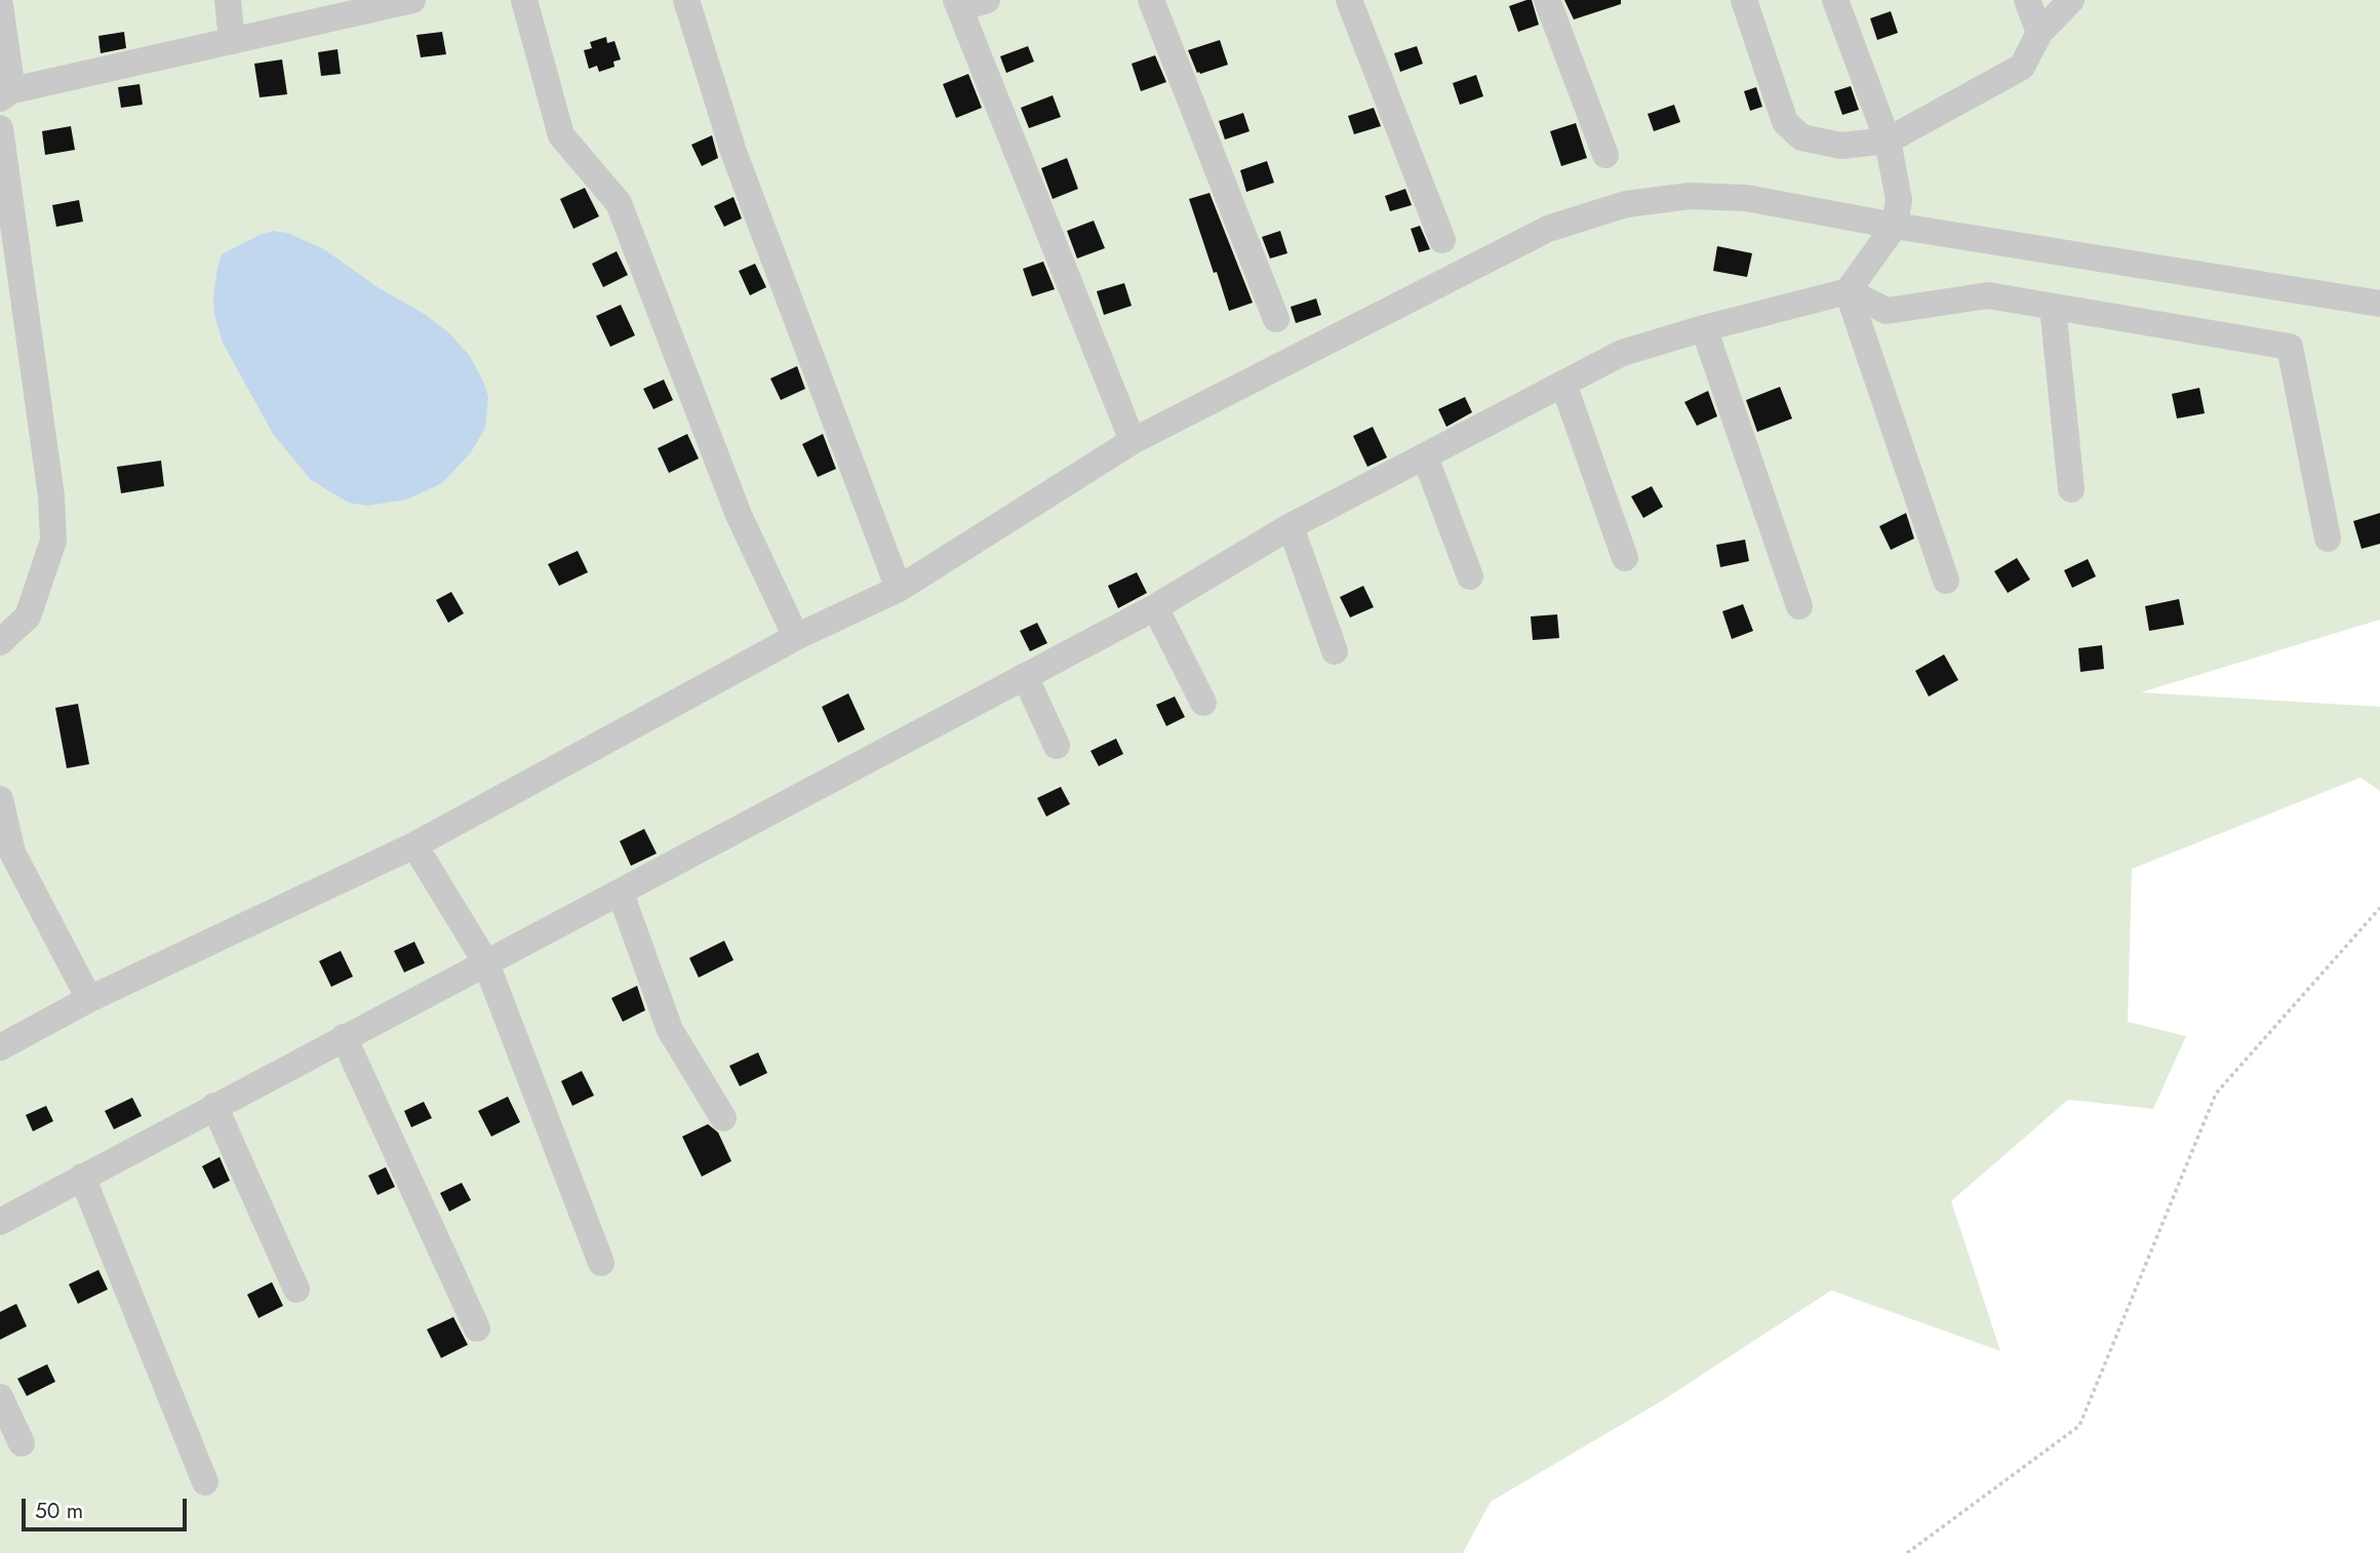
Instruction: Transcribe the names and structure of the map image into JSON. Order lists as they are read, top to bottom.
{
  "scale_bar": "50 m"
}
